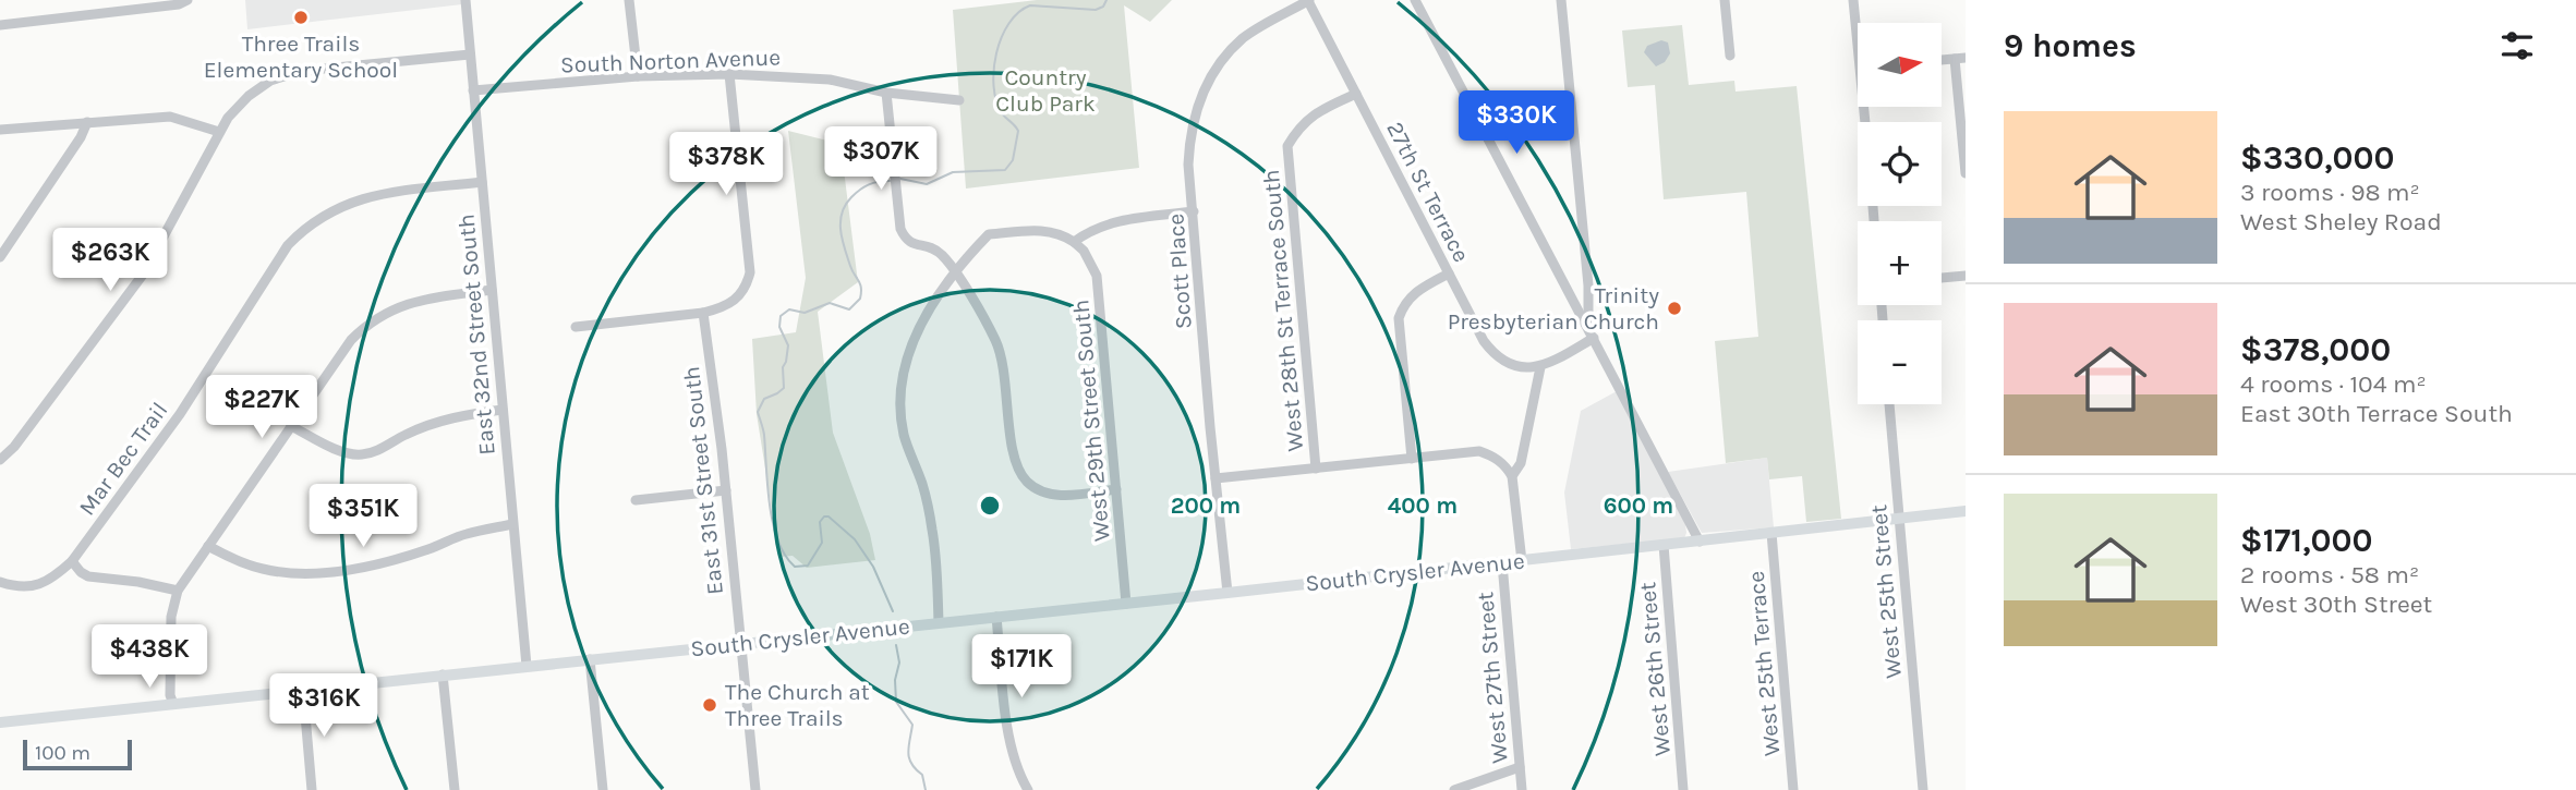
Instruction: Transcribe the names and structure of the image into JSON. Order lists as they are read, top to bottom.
{
  "streets": {
    "main road": ["South Crysler Avenue"],
    "street": [
      "South Norton Avenue",
      "27th St Terrace",
      "Scott Place",
      "West 28th St Terrace South",
      "East 32nd Street South",
      "West 29th Street South",
      "Mar Bec Trail",
      "East 31st Street South",
      "West 25th Street",
      "West 25th Terrace",
      "West 26th Street",
      "West 27th Street"
    ]
  },
  "crossings": [
    ["South Norton Avenue", "East 32nd Street South"],
    ["27th St Terrace", "Scott Place"],
    ["27th St Terrace", "West 28th St Terrace South"],
    ["Scott Place", "South Crysler Avenue"],
    ["East 32nd Street South", "Mar Bec Trail"],
    ["East 32nd Street South", "South Crysler Avenue"],
    ["West 29th Street South", "South Crysler Avenue"],
    ["East 31st Street South", "South Crysler Avenue"],
    ["South Crysler Avenue", "West 25th Street"],
    ["South Crysler Avenue", "West 25th Terrace"],
    ["South Crysler Avenue", "West 26th Street"],
    ["South Crysler Avenue", "West 27th Street"]
  ],
  "parks": ["Country Club Park"],
  "places": ["Three Trails Elementary School", "Trinity Presbyterian Church", "The Church at Three Trails"],
  "scale_bar": "100 m",
  "north": "right",
  "page": {
    "heading": "9 homes",
    "map_buttons": ["+", "−"],
    "price": [
      "$330K",
      "$307K",
      "$378K",
      "$263K",
      "$227K",
      "$351K",
      "$438K",
      "$171K",
      "$316K"
    ],
    "list": [
      {
        "name": "$330,000",
        "note": "3 rooms · 98 m² · West Sheley Road"
      },
      {
        "name": "$378,000",
        "note": "4 rooms · 104 m² · East 30th Terrace South"
      },
      {
        "name": "$171,000",
        "note": "2 rooms · 58 m² · West 30th Street"
      }
    ],
    "scale": "100 m"
  },
  "rings": ["200 m", "400 m", "600 m"]
}
